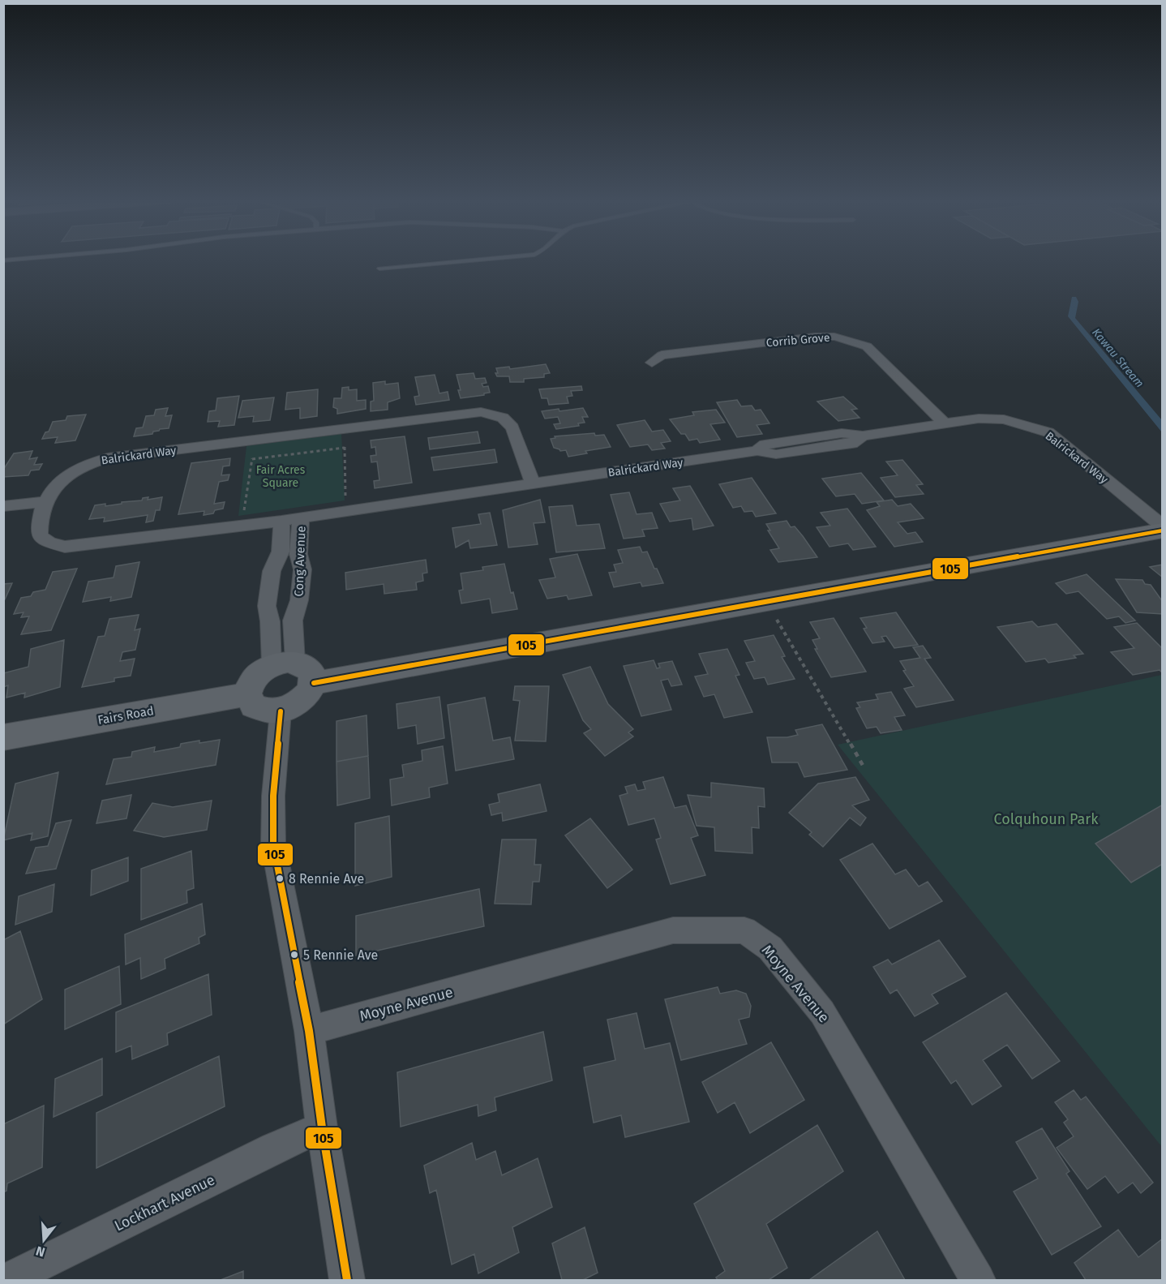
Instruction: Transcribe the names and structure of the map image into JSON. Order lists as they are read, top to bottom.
{
  "streets": {
    "street": [
      "Corrib Grove",
      "Balrickard Way",
      "Cong Avenue",
      "Fairs Road",
      "Moyne Avenue",
      "Lockhart Avenue"
    ]
  },
  "crossings": [
    ["Corrib Grove", "Balrickard Way"],
    ["Balrickard Way", "Cong Avenue"],
    ["Cong Avenue", "Fairs Road"]
  ],
  "water": ["Kawau Stream"],
  "parks": ["Fair Acres Square", "Colquhoun Park"],
  "places": ["8 Rennie Ave", "5 Rennie Ave"],
  "lines": ["transit line 105"],
  "north": "bottom"
}
